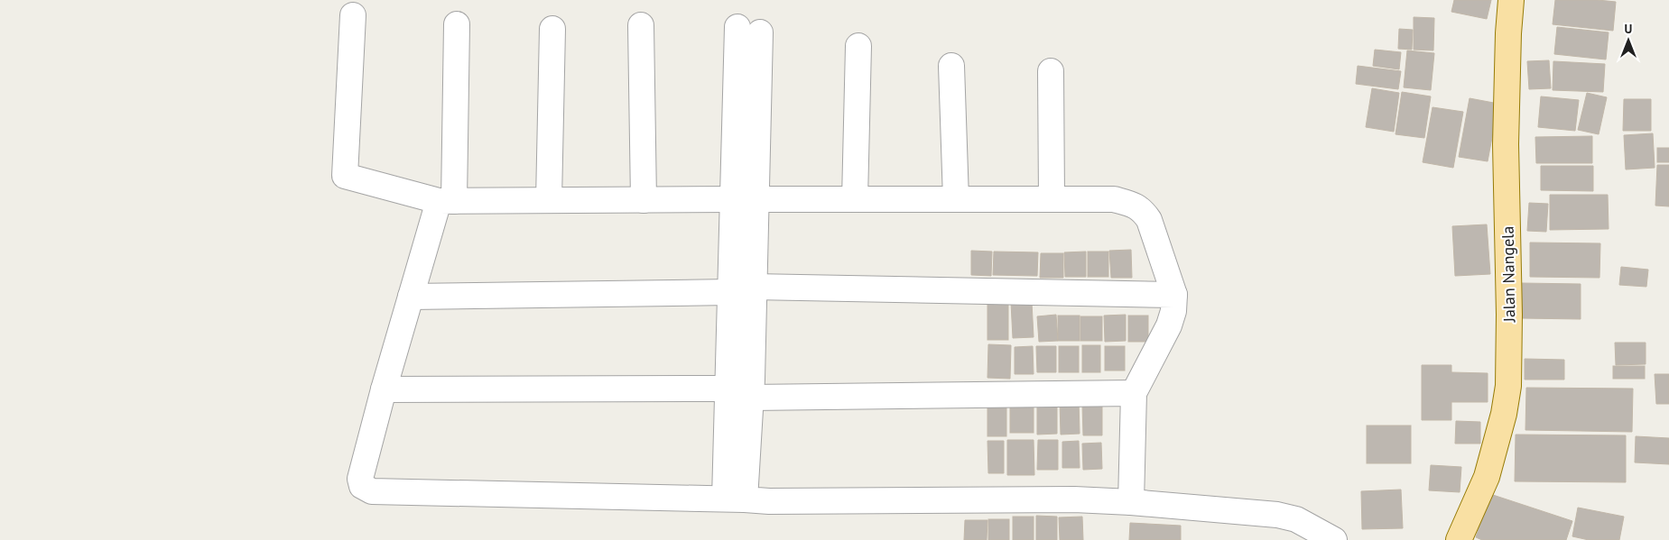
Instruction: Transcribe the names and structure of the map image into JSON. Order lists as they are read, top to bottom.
{
  "streets": {
    "main road": ["Jalan Nangela"]
  },
  "north": "top"
}
